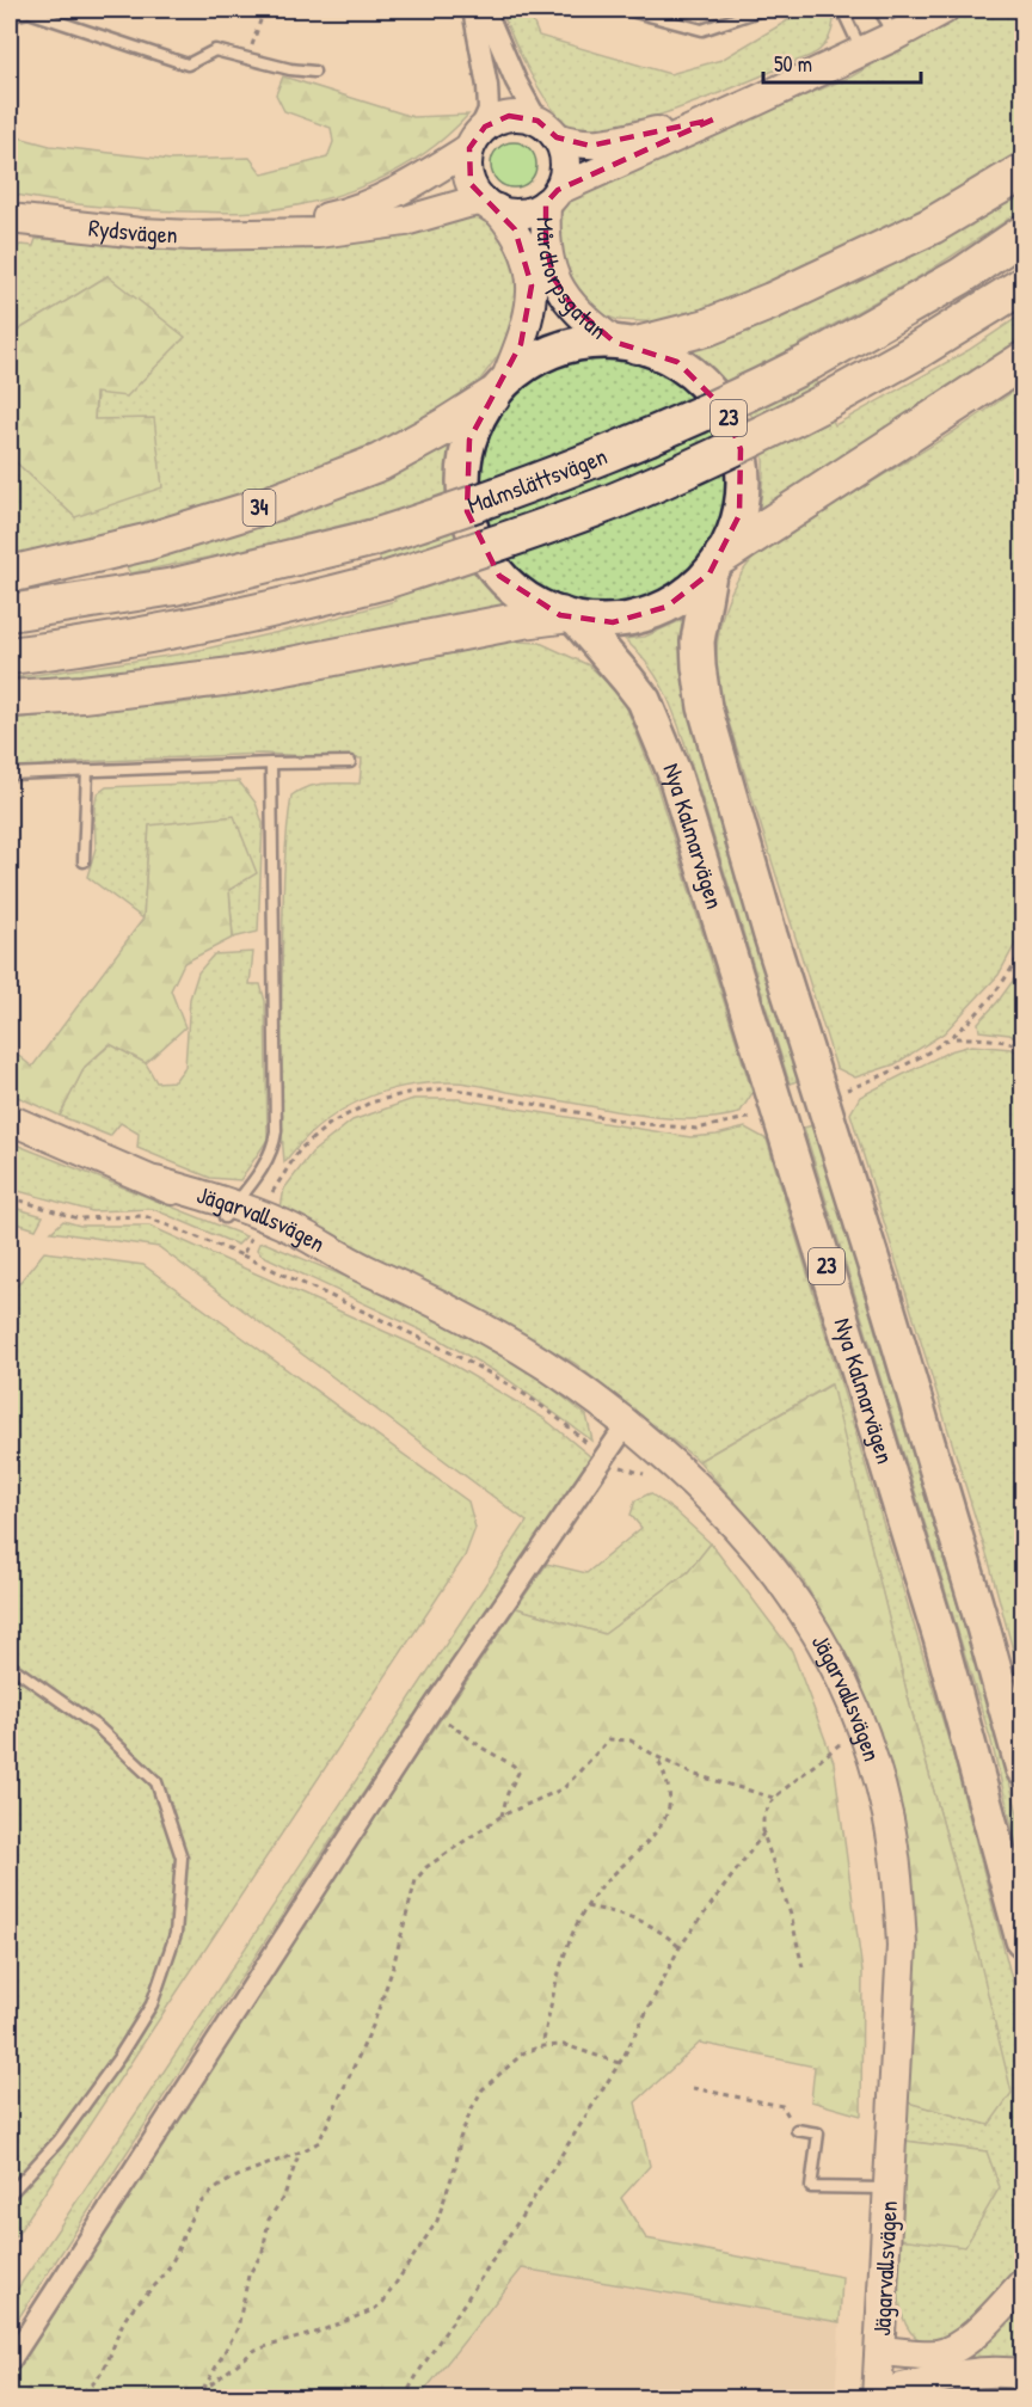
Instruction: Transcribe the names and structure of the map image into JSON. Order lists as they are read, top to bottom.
{
  "streets": {
    "highway": ["Malmslättsvägen", "34"],
    "main road": ["23", "Nya Kalmarvägen"],
    "street": ["Rydsvägen", "Mårdtorpsgatan", "Jägarvallsvägen"]
  },
  "crossings": [
    ["Rydsvägen", "Mårdtorpsgatan"],
    ["Mårdtorpsgatan", "34"],
    ["Mårdtorpsgatan", "Nya Kalmarvägen"],
    ["34", "Nya Kalmarvägen"]
  ],
  "scale_bar": "50 m"
}
